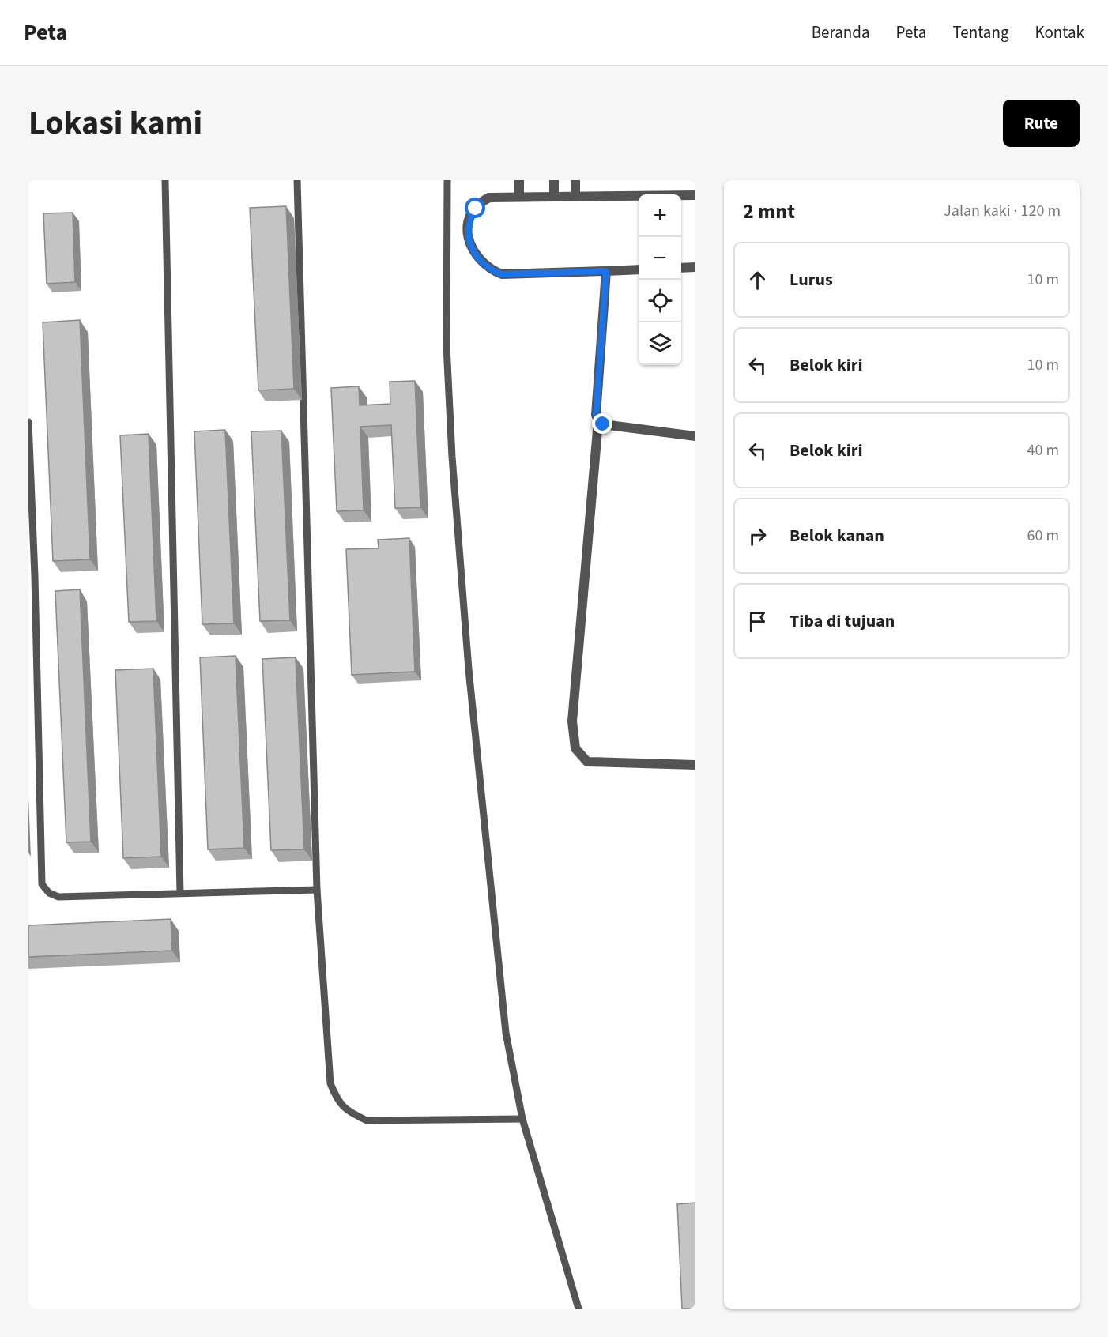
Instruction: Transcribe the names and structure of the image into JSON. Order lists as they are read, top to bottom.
{
  "page": {
    "header": "Peta",
    "nav": [
      "Beranda",
      "Peta",
      "Tentang",
      "Kontak"
    ],
    "title": "Lokasi kami",
    "buttons": "Rute",
    "heading": ["2 mnt", "Jalan kaki · 120 m"],
    "map_buttons": ["+", "−"],
    "list": [
      ["Lurus", "10 m"],
      ["Belok kiri", "10 m"],
      ["Belok kiri", "40 m"],
      ["Belok kanan", "60 m"],
      "Tiba di tujuan"
    ]
  }
}
